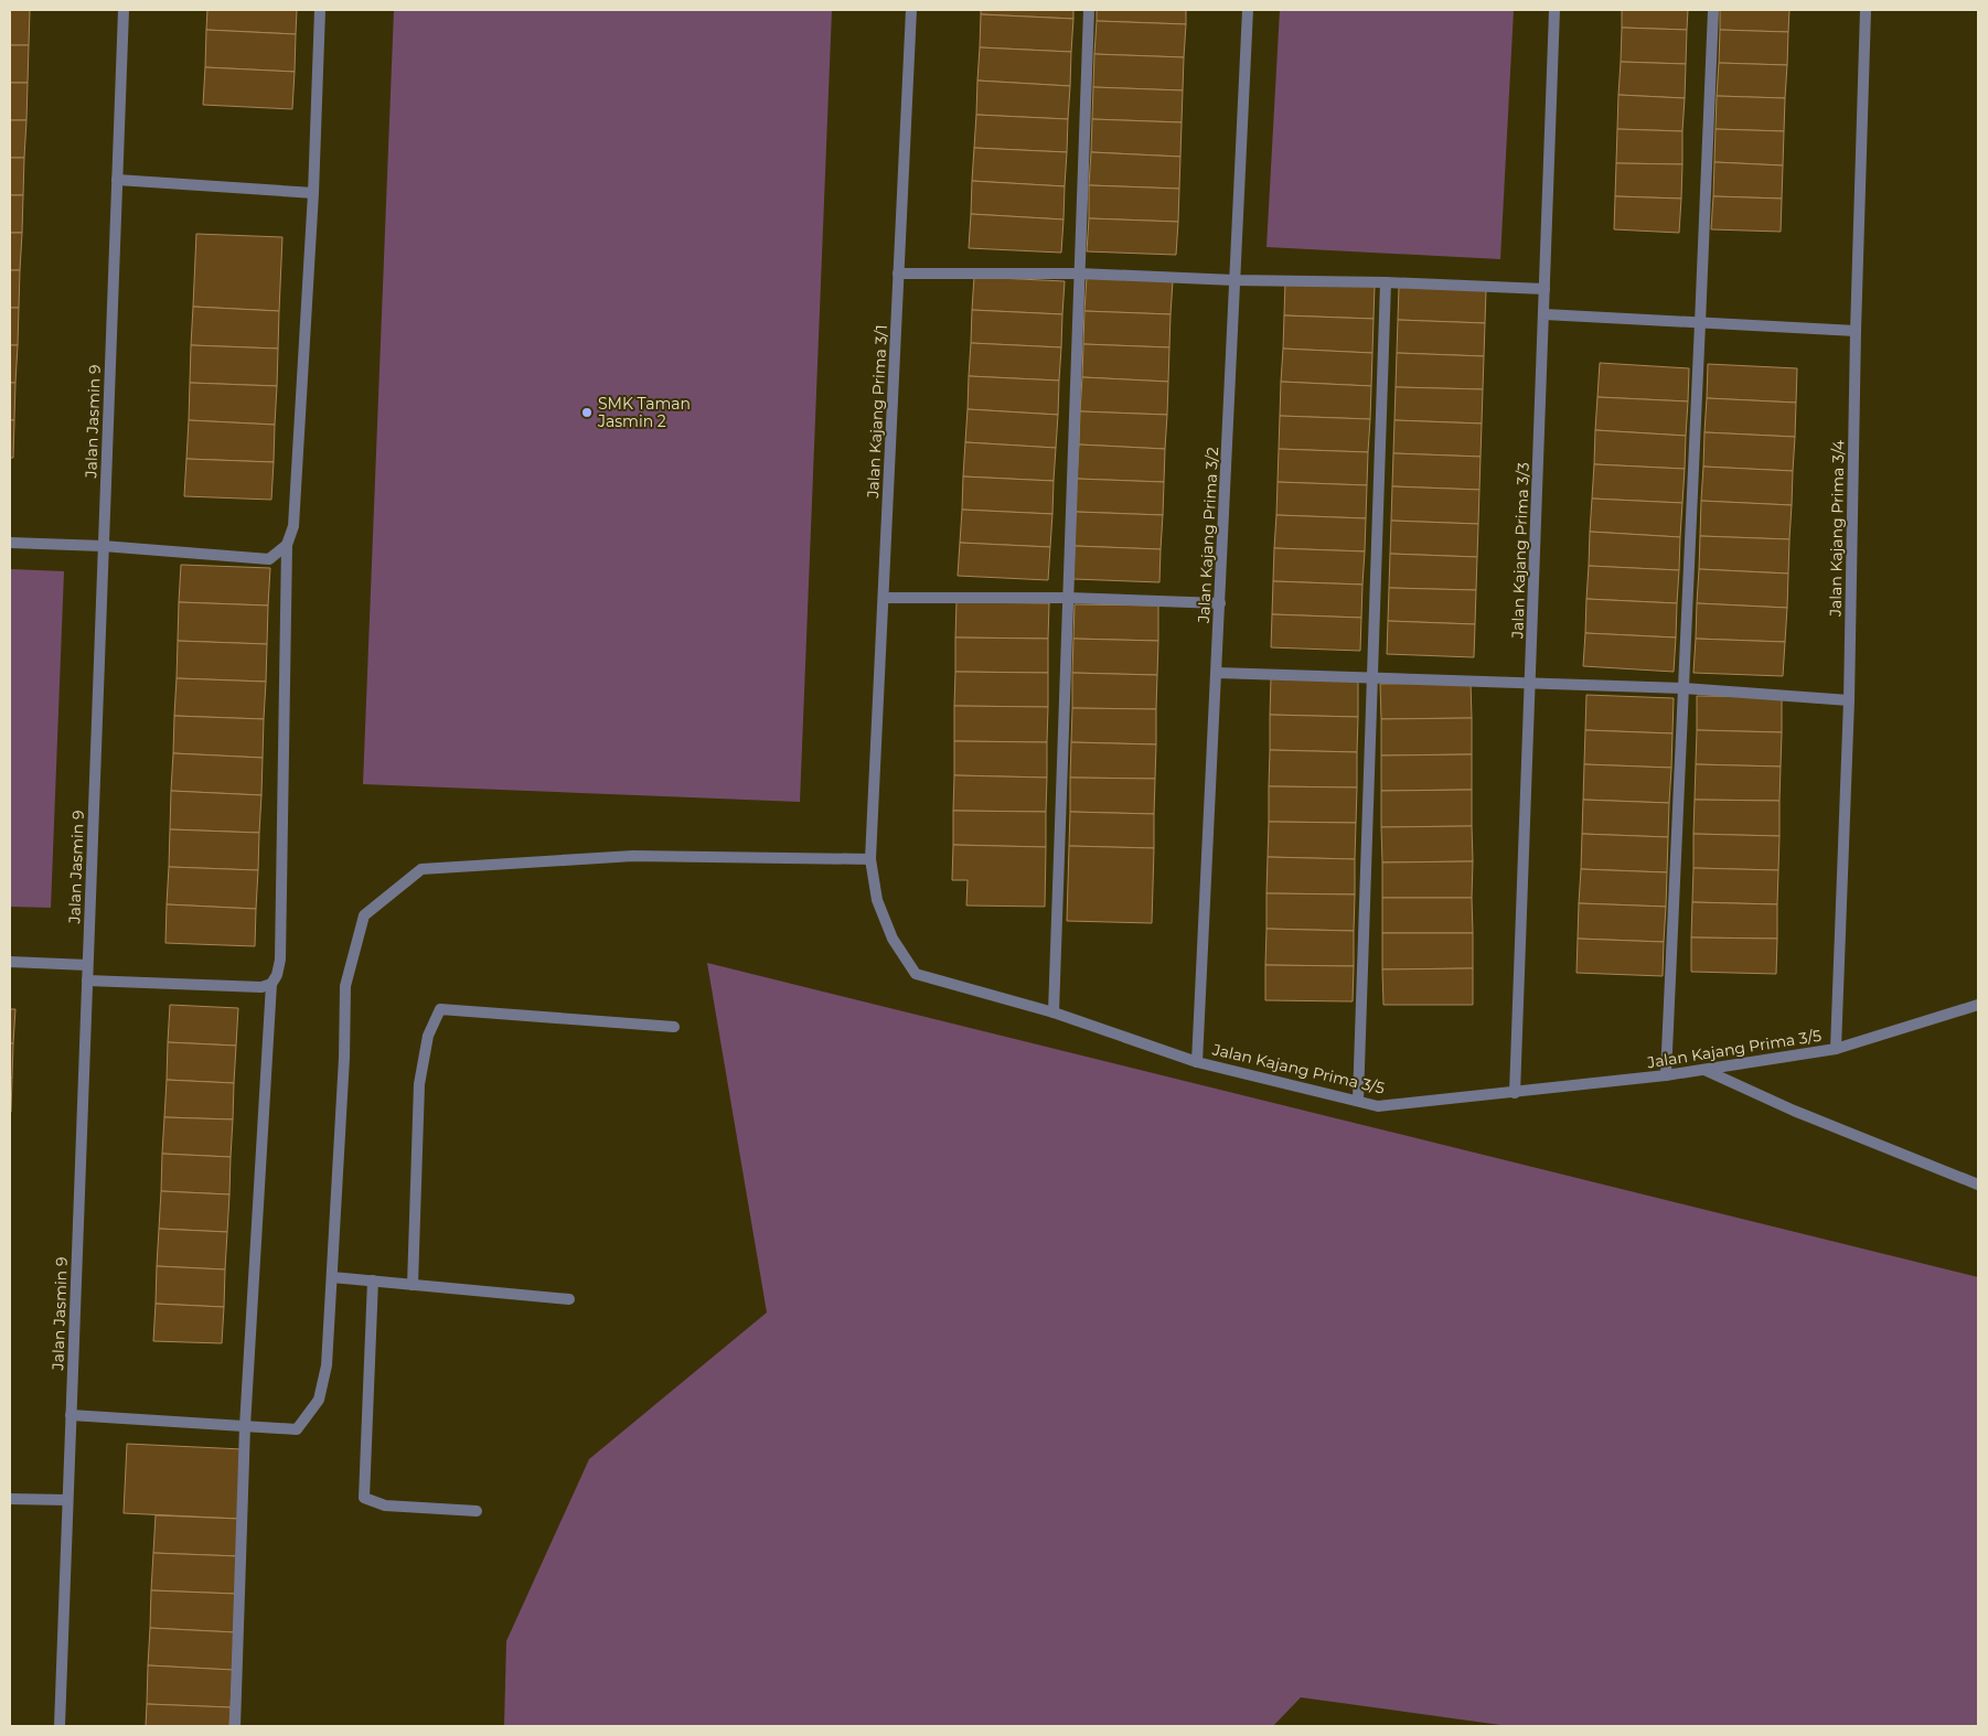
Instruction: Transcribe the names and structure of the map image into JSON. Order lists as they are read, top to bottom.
{
  "streets": {
    "street": [
      "Jalan Kajang Prima 3/1",
      "Jalan Jasmin 9",
      "Jalan Kajang Prima 3/4",
      "Jalan Kajang Prima 3/2",
      "Jalan Kajang Prima 3/3",
      "Jalan Kajang Prima 3/5"
    ]
  },
  "crossings": [
    ["Jalan Kajang Prima 3/1", "Jalan Kajang Prima 3/5"],
    ["Jalan Kajang Prima 3/4", "Jalan Kajang Prima 3/5"],
    ["Jalan Kajang Prima 3/2", "Jalan Kajang Prima 3/5"],
    ["Jalan Kajang Prima 3/3", "Jalan Kajang Prima 3/5"]
  ],
  "places": ["SMK Taman Jasmin 2"]
}
